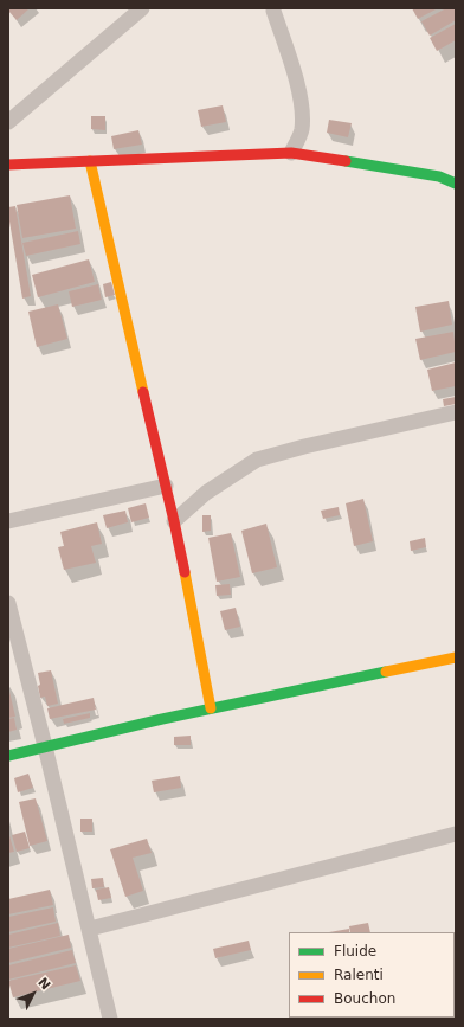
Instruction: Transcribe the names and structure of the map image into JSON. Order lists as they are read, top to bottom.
{
  "legend": ["Fluide", "Ralenti", "Bouchon"],
  "north": "top right"
}
